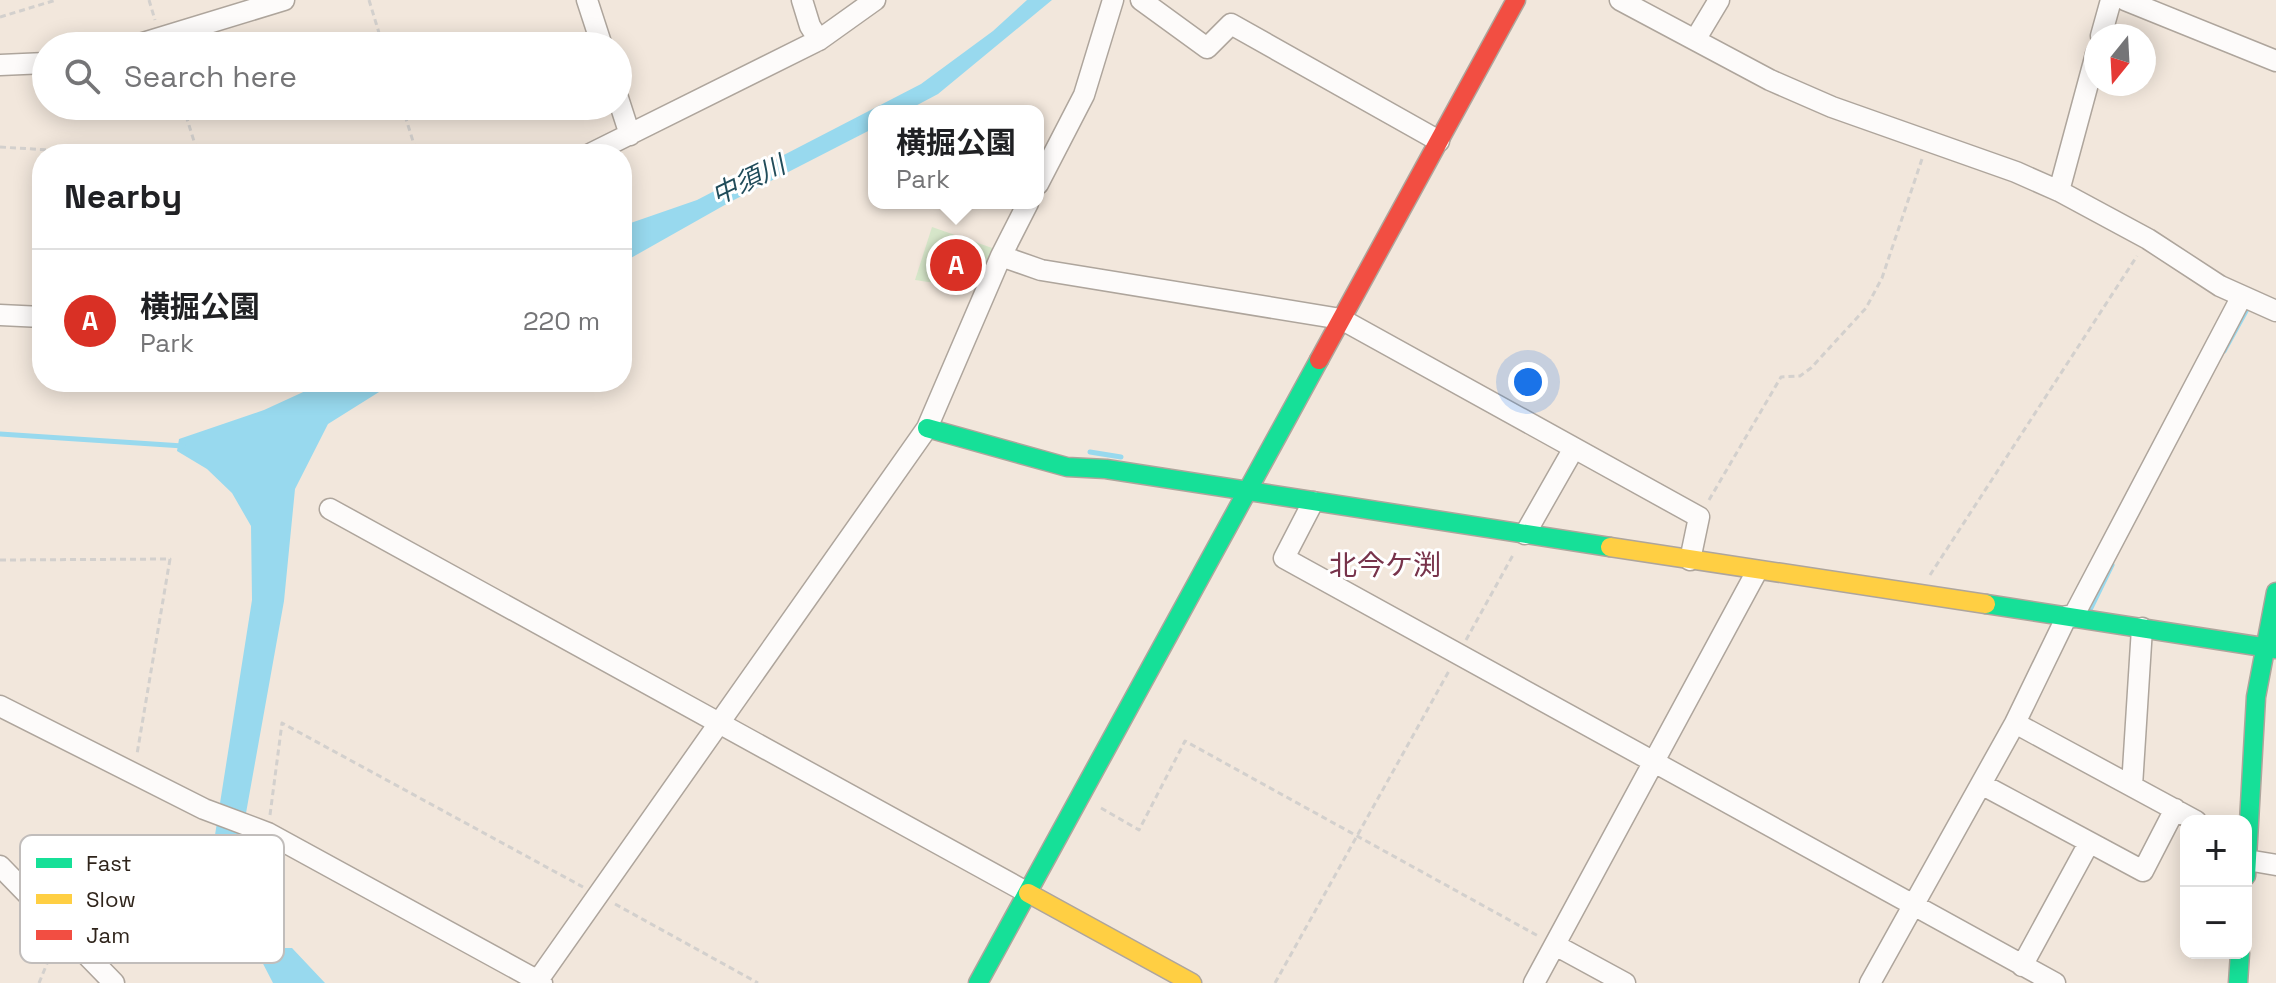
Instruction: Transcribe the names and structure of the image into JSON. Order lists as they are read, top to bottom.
{
  "districts": ["北今ケ渕"],
  "water": ["中須川"],
  "legend": ["Fast", "Slow", "Jam"],
  "north": "bottom",
  "page": {
    "search": "Search here",
    "popup": ["横掘公園", "Park"],
    "heading": "Nearby",
    "pins": "A",
    "list": [
      {
        "mark": "A",
        "name": "横掘公園",
        "note": "Park",
        "value": "220 m"
      }
    ],
    "map_buttons": ["+", "−"]
  }
}
